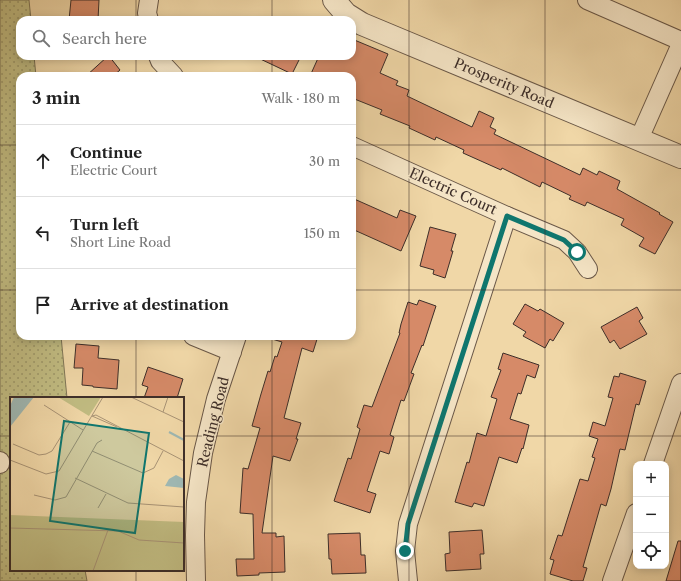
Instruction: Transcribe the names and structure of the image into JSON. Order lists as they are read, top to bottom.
{
  "streets": {
    "street": ["Prosperity Road", "Electric Court", "Reading Road"]
  },
  "page": {
    "search": "Search here",
    "heading": ["3 min", "Walk · 180 m"],
    "list": [
      ["Continue", "Electric Court", "30 m"],
      ["Turn left", "Short Line Road", "150 m"],
      "Arrive at destination"
    ],
    "map_buttons": ["+", "−"]
  }
}
